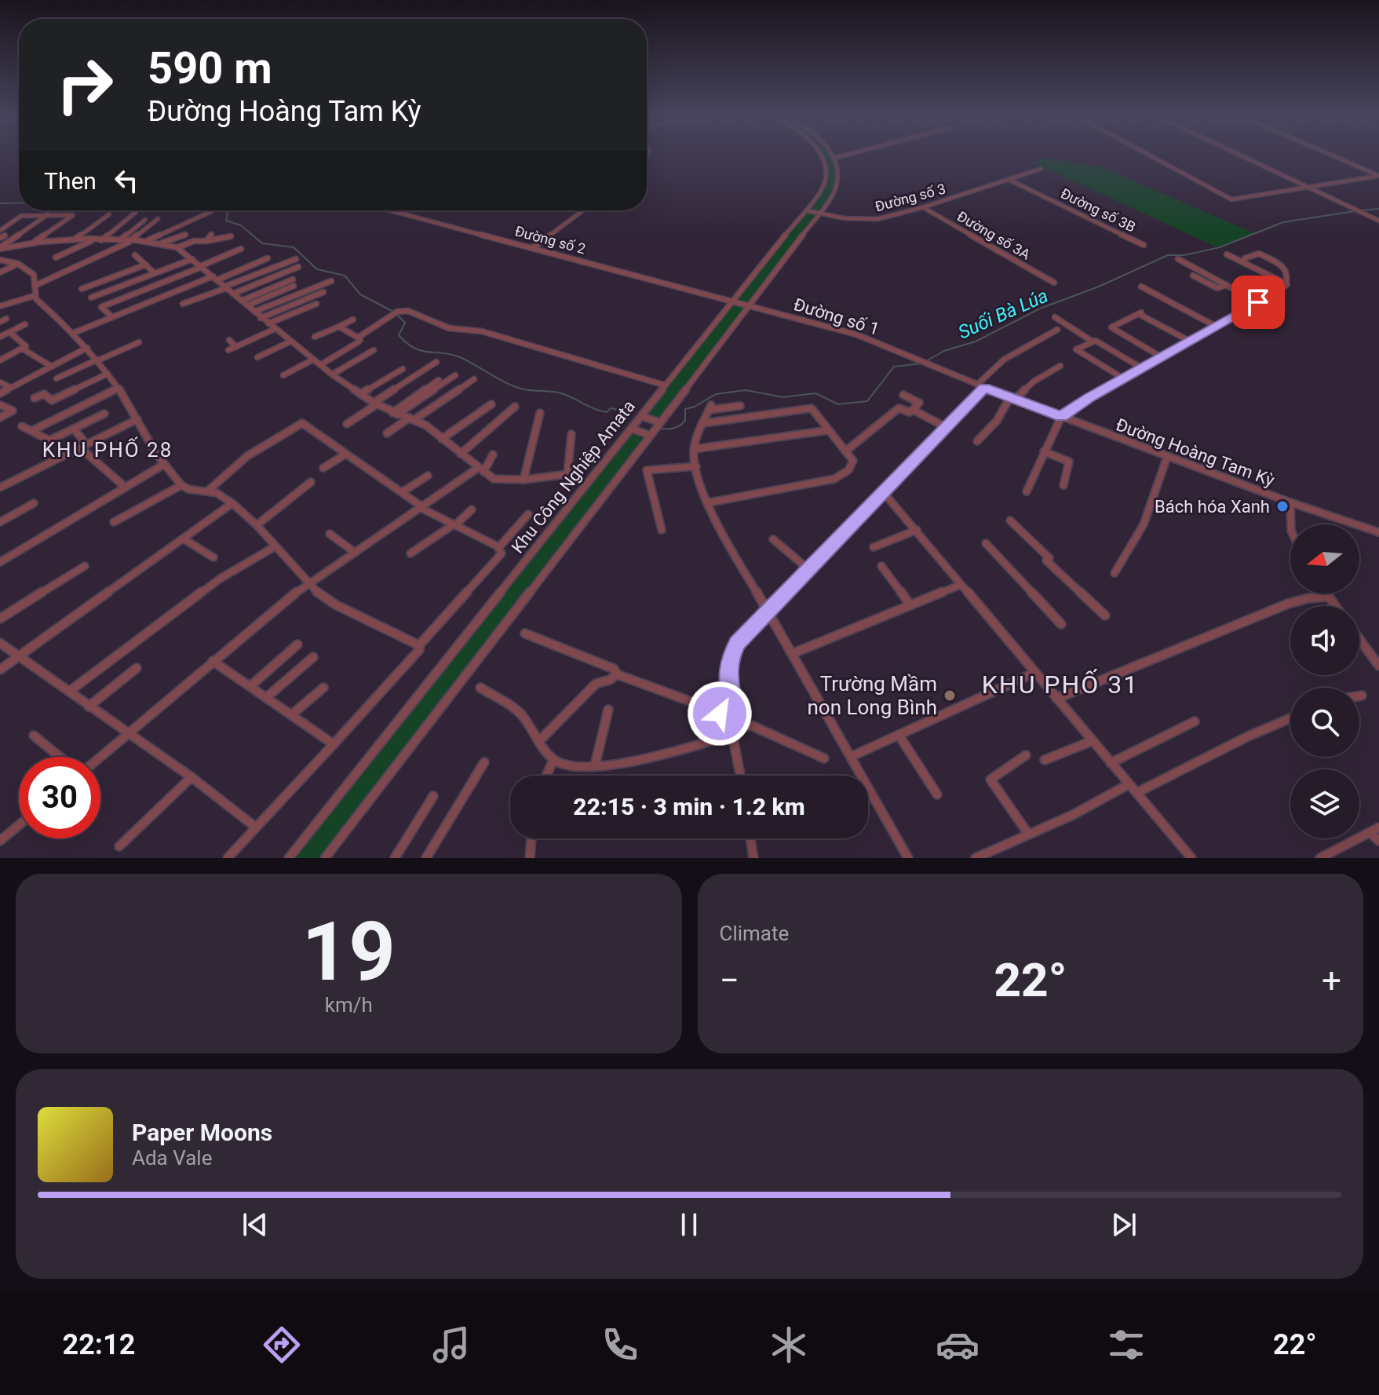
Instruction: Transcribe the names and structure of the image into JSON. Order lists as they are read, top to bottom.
{
  "streets": {
    "street": [
      "Đường số 3",
      "Đường số 3B",
      "Đường số 3A",
      "Đường số 2",
      "Đường số 1",
      "Đường Hoàng Tam Kỳ",
      "Khu Công Nghiệp Amata"
    ]
  },
  "crossings": [
    ["Đường số 3", "Đường số 3B"],
    ["Đường số 3", "Đường số 3A"],
    ["Đường số 3", "Khu Công Nghiệp Amata"],
    ["Đường số 2", "Đường số 1"],
    ["Đường số 2", "Khu Công Nghiệp Amata"],
    ["Đường số 1", "Đường Hoàng Tam Kỳ"],
    ["Đường số 1", "Khu Công Nghiệp Amata"]
  ],
  "districts": ["KHU PHỐ 28", "KHU PHỐ 31"],
  "water": ["Suối Bà Lúa"],
  "places": ["Bách hóa Xanh", "Trường Mầm non Long Bình"],
  "north": "left",
  "page": {
    "turn": ["590 m", "Đường Hoàng Tam Kỳ"],
    "then": "Then",
    "limit": "30",
    "trip": "22:15 · 3 min · 1.2 km",
    "tile": [
      ["19", "km/h"],
      "Climate"
    ],
    "heat": ["−", "22°", "+"],
    "song": ["Paper Moons", "Ada Vale"],
    "tabs": ["22:12", "22°"]
  }
}
